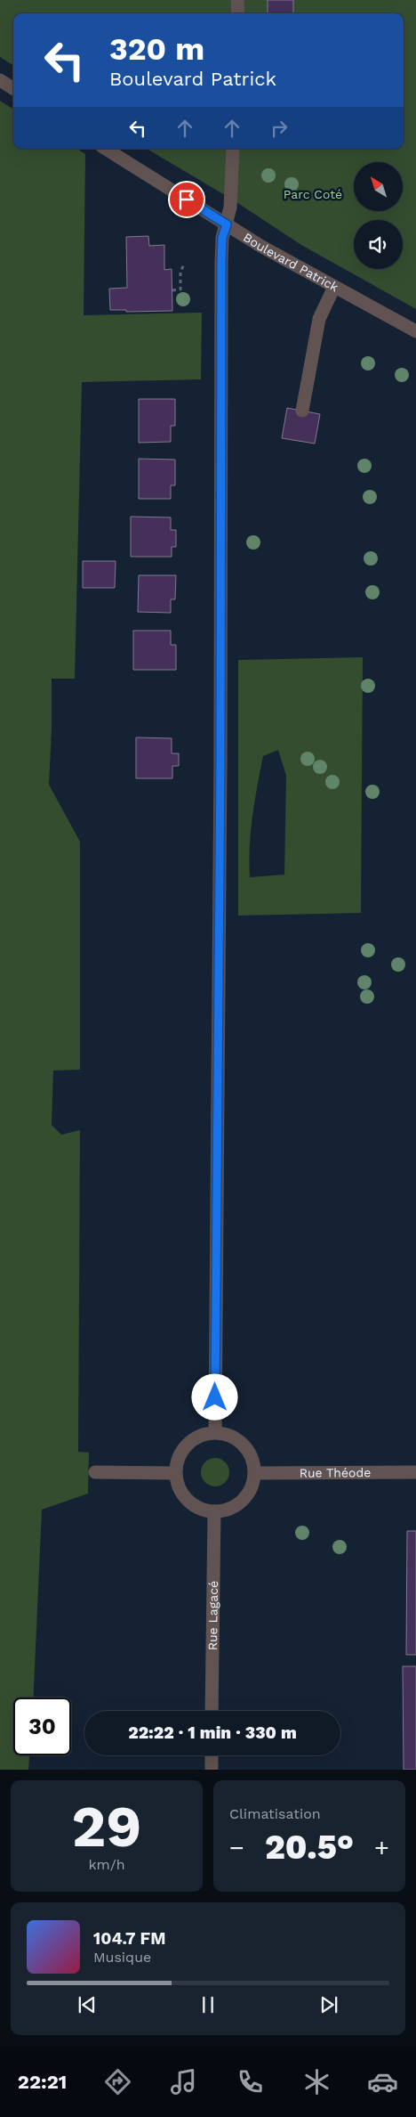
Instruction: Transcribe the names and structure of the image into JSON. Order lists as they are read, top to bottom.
{
  "streets": {
    "street": ["Boulevard Patrick", "Rue Théode", "Rue Lagacé"]
  },
  "crossings": [
    ["Rue Théode", "Rue Lagacé"]
  ],
  "parks": ["Parc Coté"],
  "north": "top left",
  "page": {
    "turn": ["320 m", "Boulevard Patrick"],
    "limit": "30",
    "trip": "22:22 · 1 min · 330 m",
    "tile": [
      ["29", "km/h"],
      "Climatisation"
    ],
    "heat": ["−", "20.5°", "+"],
    "song": ["104.7 FM", "Musique"],
    "tabs": "22:21"
  }
}
